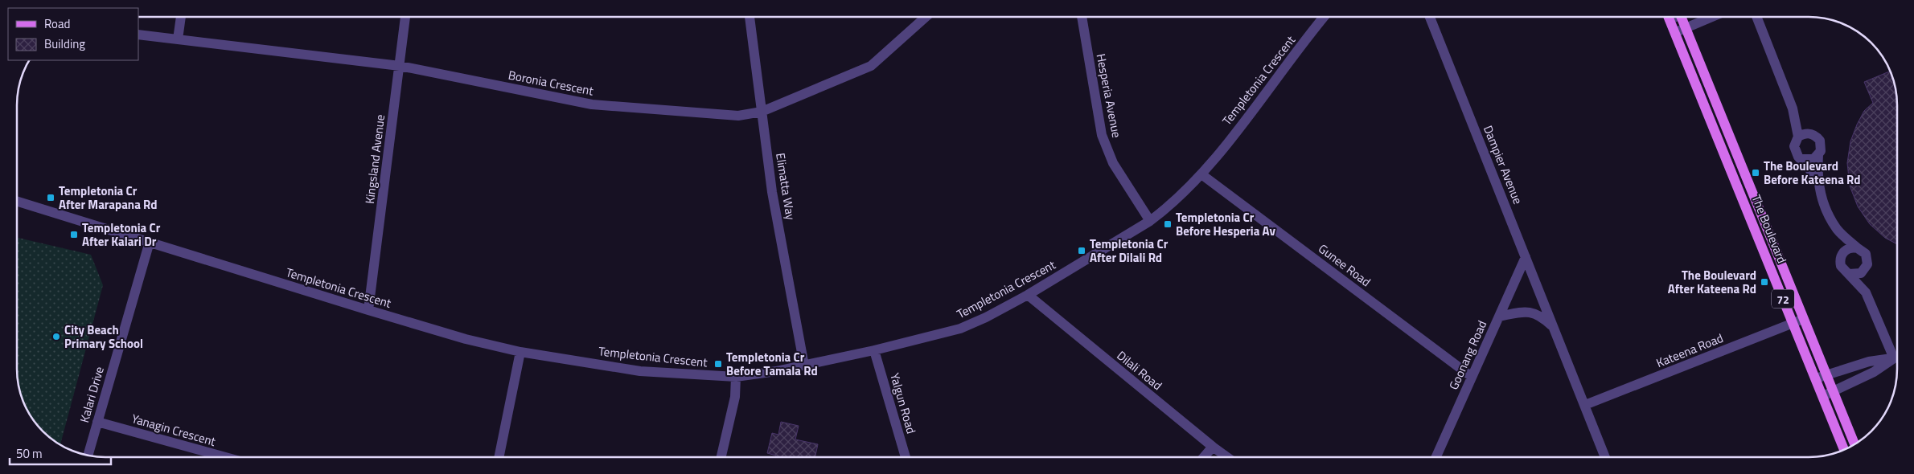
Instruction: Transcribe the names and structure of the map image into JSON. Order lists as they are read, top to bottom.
{
  "streets": {
    "main road": ["The Boulevard", "72"],
    "street": [
      "Templetonia Crescent",
      "Boronia Crescent",
      "Hesperia Avenue",
      "Kingsland Avenue",
      "Dampier Avenue",
      "Elimatta Way",
      "Gunee Road",
      "Kateena Road",
      "Goonang Road",
      "Dilali Road",
      "Kalari Drive",
      "Yalgun Road",
      "Yanagin Crescent"
    ]
  },
  "crossings": [
    ["Templetonia Crescent", "Hesperia Avenue"],
    ["Templetonia Crescent", "Kingsland Avenue"],
    ["Templetonia Crescent", "Elimatta Way"],
    ["Templetonia Crescent", "Gunee Road"],
    ["Templetonia Crescent", "Dilali Road"],
    ["Templetonia Crescent", "Kalari Drive"],
    ["Templetonia Crescent", "Yalgun Road"],
    ["Boronia Crescent", "Kingsland Avenue"],
    ["Boronia Crescent", "Elimatta Way"],
    ["Dampier Avenue", "Kateena Road"],
    ["Dampier Avenue", "Goonang Road"],
    ["The Boulevard", "Kateena Road"],
    ["Gunee Road", "Goonang Road"],
    ["Kalari Drive", "Yanagin Crescent"]
  ],
  "places": {
    "transit": [
      "The Boulevard Before Kateena Rd",
      "Templetonia Cr After Marapana Rd",
      "Templetonia Cr Before Hesperia Av",
      "Templetonia Cr After Kalari Dr",
      "Templetonia Cr After Dilali Rd",
      "The Boulevard After Kateena Rd",
      "Templetonia Cr Before Tamala Rd"
    ],
    "other": ["City Beach Primary School"]
  },
  "legend": ["Road", "Building"],
  "scale_bar": "50 m"
}
